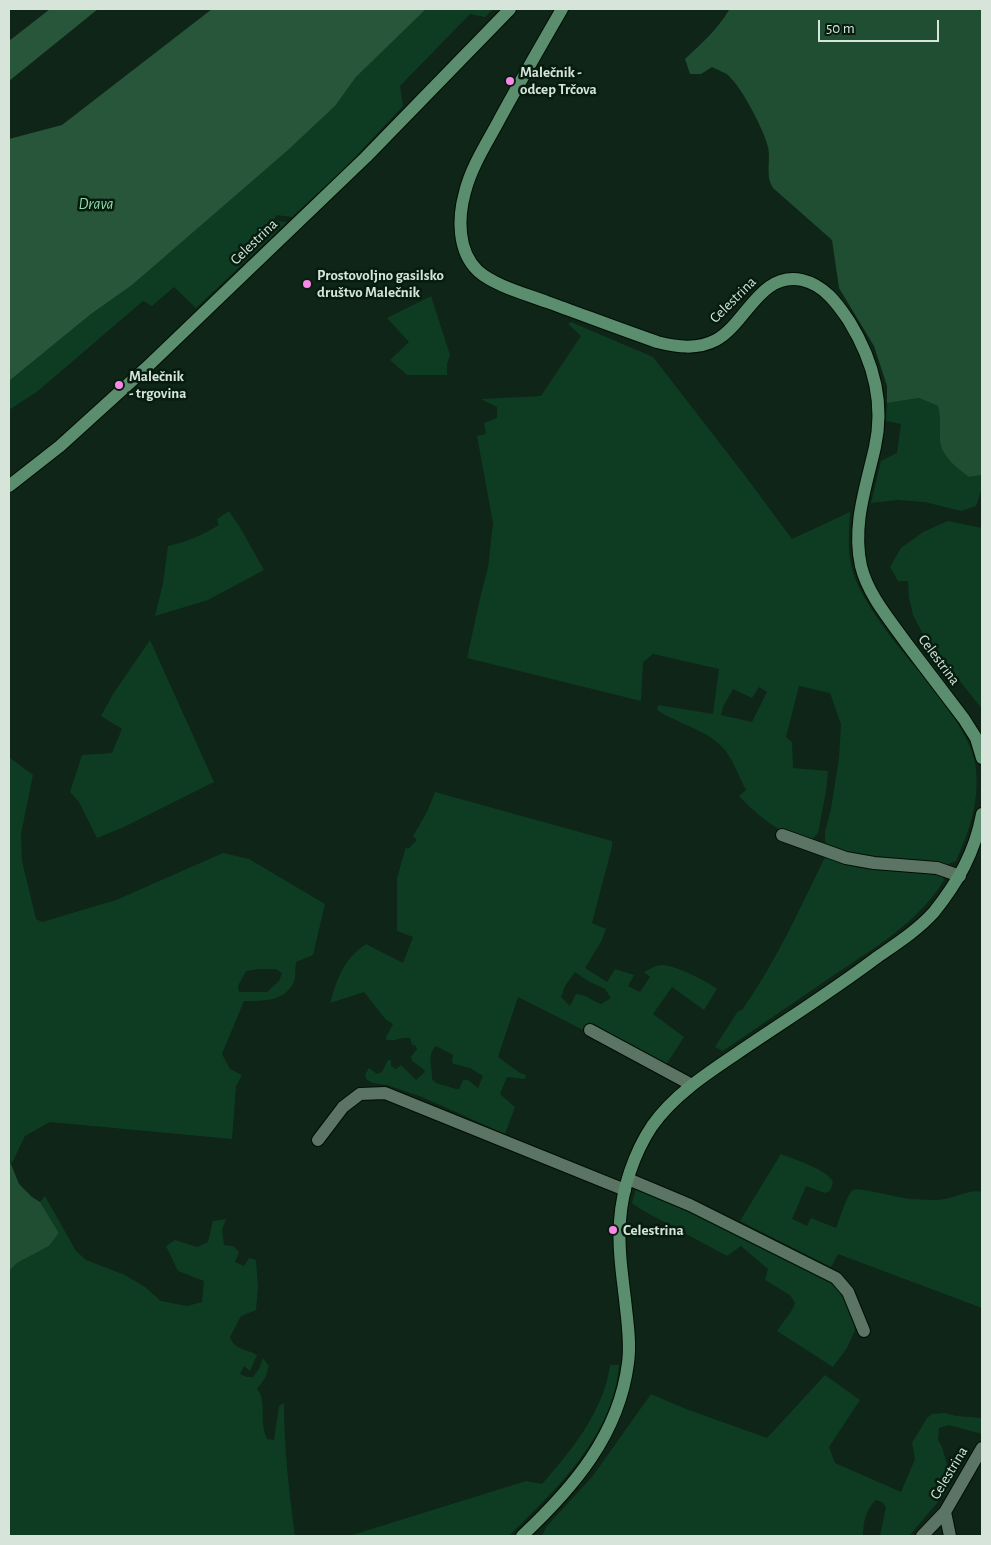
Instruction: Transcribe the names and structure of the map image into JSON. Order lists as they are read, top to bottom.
{
  "streets": {
    "street": ["Celestrina"]
  },
  "water": ["Drava"],
  "places": [
    "Malečnik - odcep Trčova",
    "Prostovoljno gasilsko društvo Malečnik",
    "Malečnik - trgovina",
    "Celestrina"
  ],
  "scale_bar": "50 m"
}
